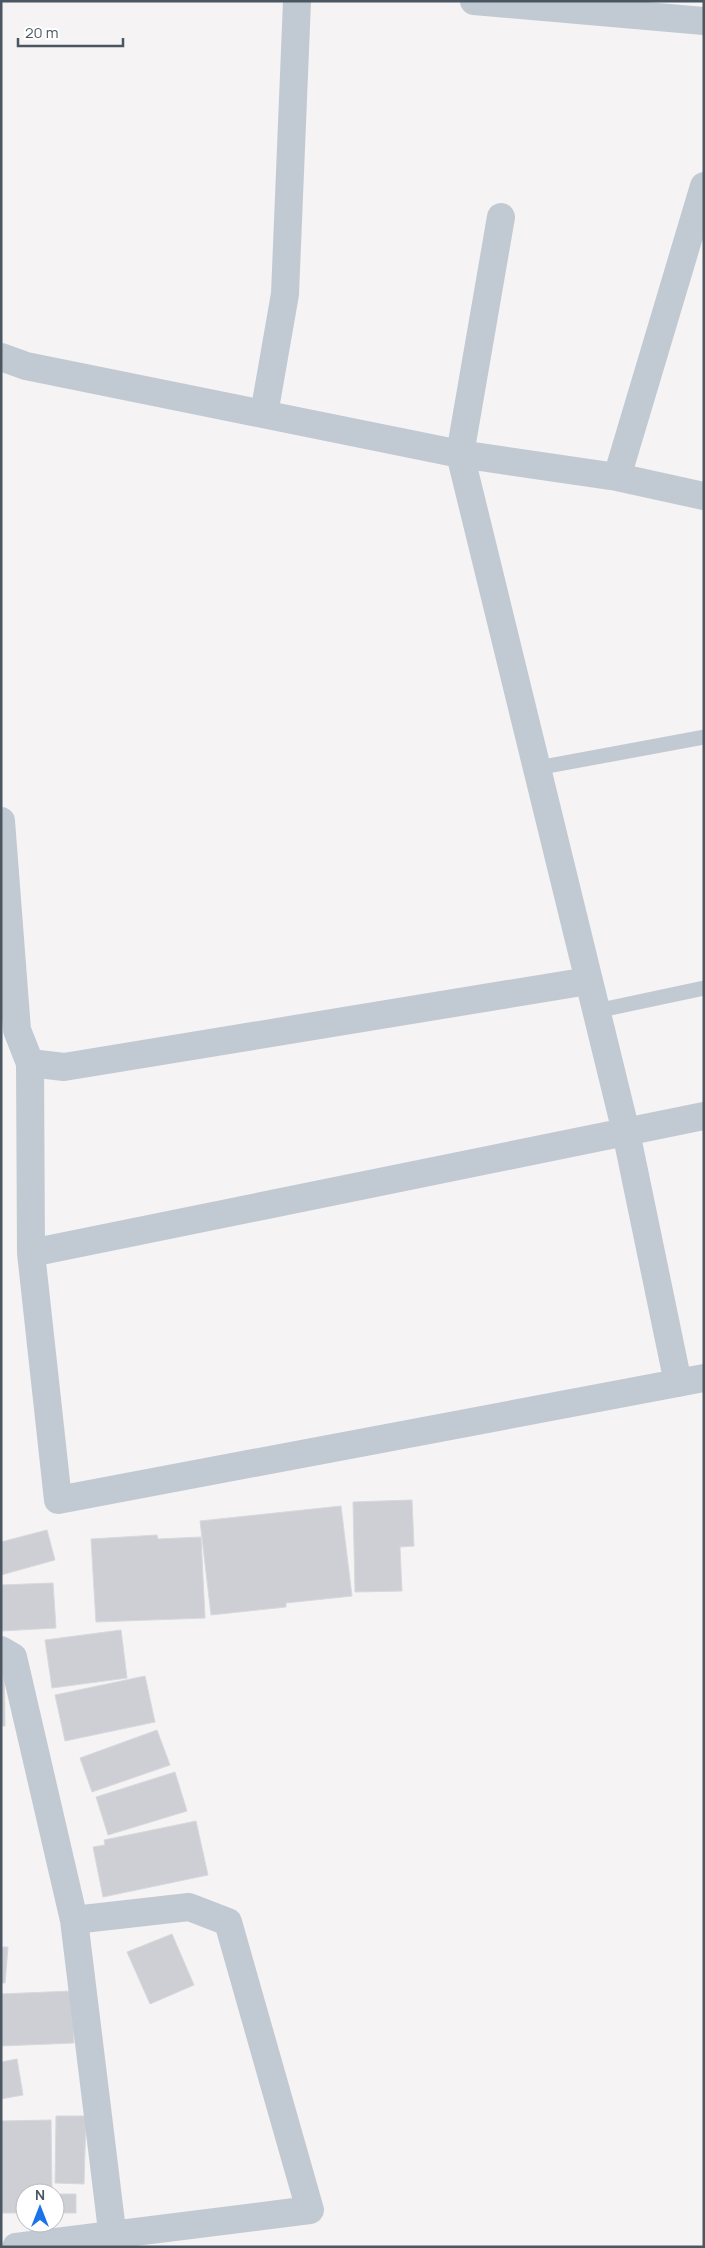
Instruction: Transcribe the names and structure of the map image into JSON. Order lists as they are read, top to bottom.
{
  "scale_bar": "20 m",
  "north": "top"
}
